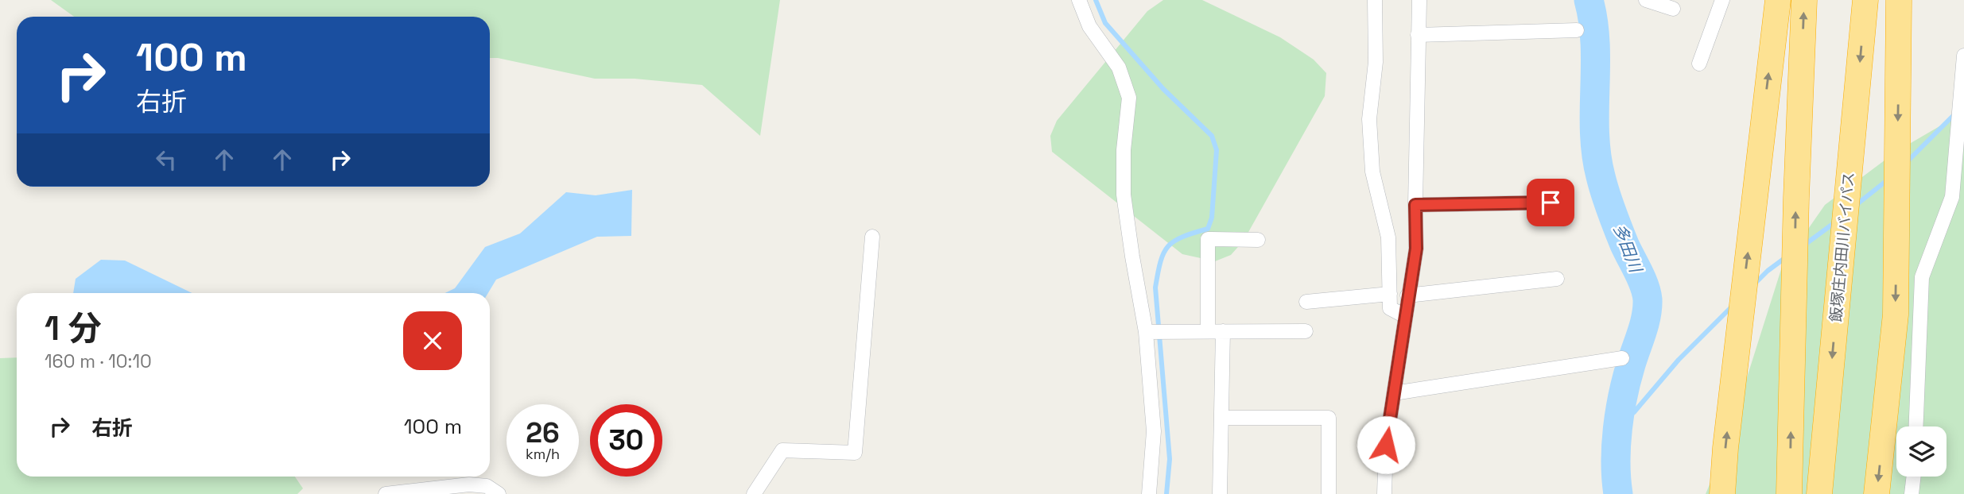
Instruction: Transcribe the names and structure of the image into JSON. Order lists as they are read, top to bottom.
{
  "streets": {
    "highway": ["飯塚庄内田川バイパス"]
  },
  "water": ["多田川"],
  "page": {
    "turn": ["100 m", "右折"],
    "heading": ["1 分", "160 m · 10:10"],
    "list": [
      {
        "name": "右折",
        "value": "100 m"
      }
    ],
    "speed": "26 km/h",
    "limit": "30"
  }
}
